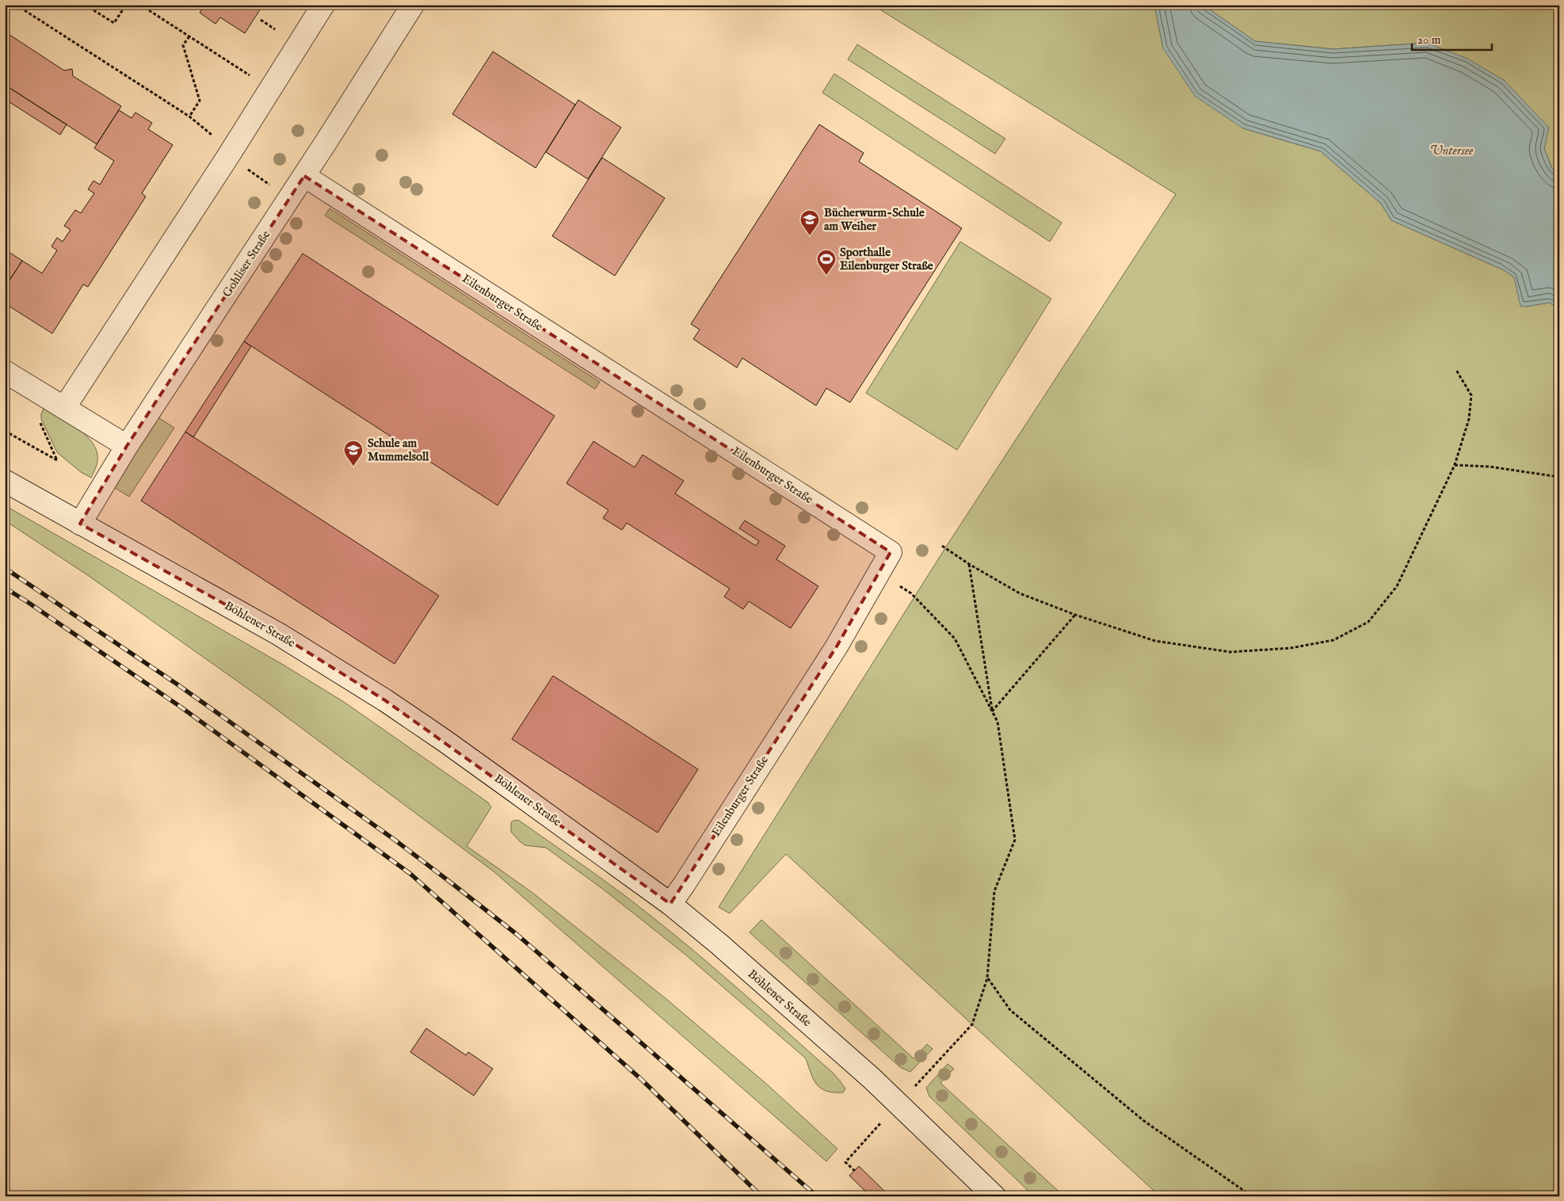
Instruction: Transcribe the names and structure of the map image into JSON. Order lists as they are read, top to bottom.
{
  "streets": {
    "street": ["Gohliser Straße", "Eilenburger Straße", "Böhlener Straße"]
  },
  "crossings": [
    ["Gohliser Straße", "Eilenburger Straße"],
    ["Gohliser Straße", "Böhlener Straße"],
    ["Eilenburger Straße", "Böhlener Straße"]
  ],
  "water": ["Untersee"],
  "places": {
    "school or university": ["Bücherwurm-Schule am Weiher", "Schule am Mummelsoll"],
    "sports": ["Sporthalle Eilenburger Straße"]
  },
  "scale_bar": "20 m"
}
